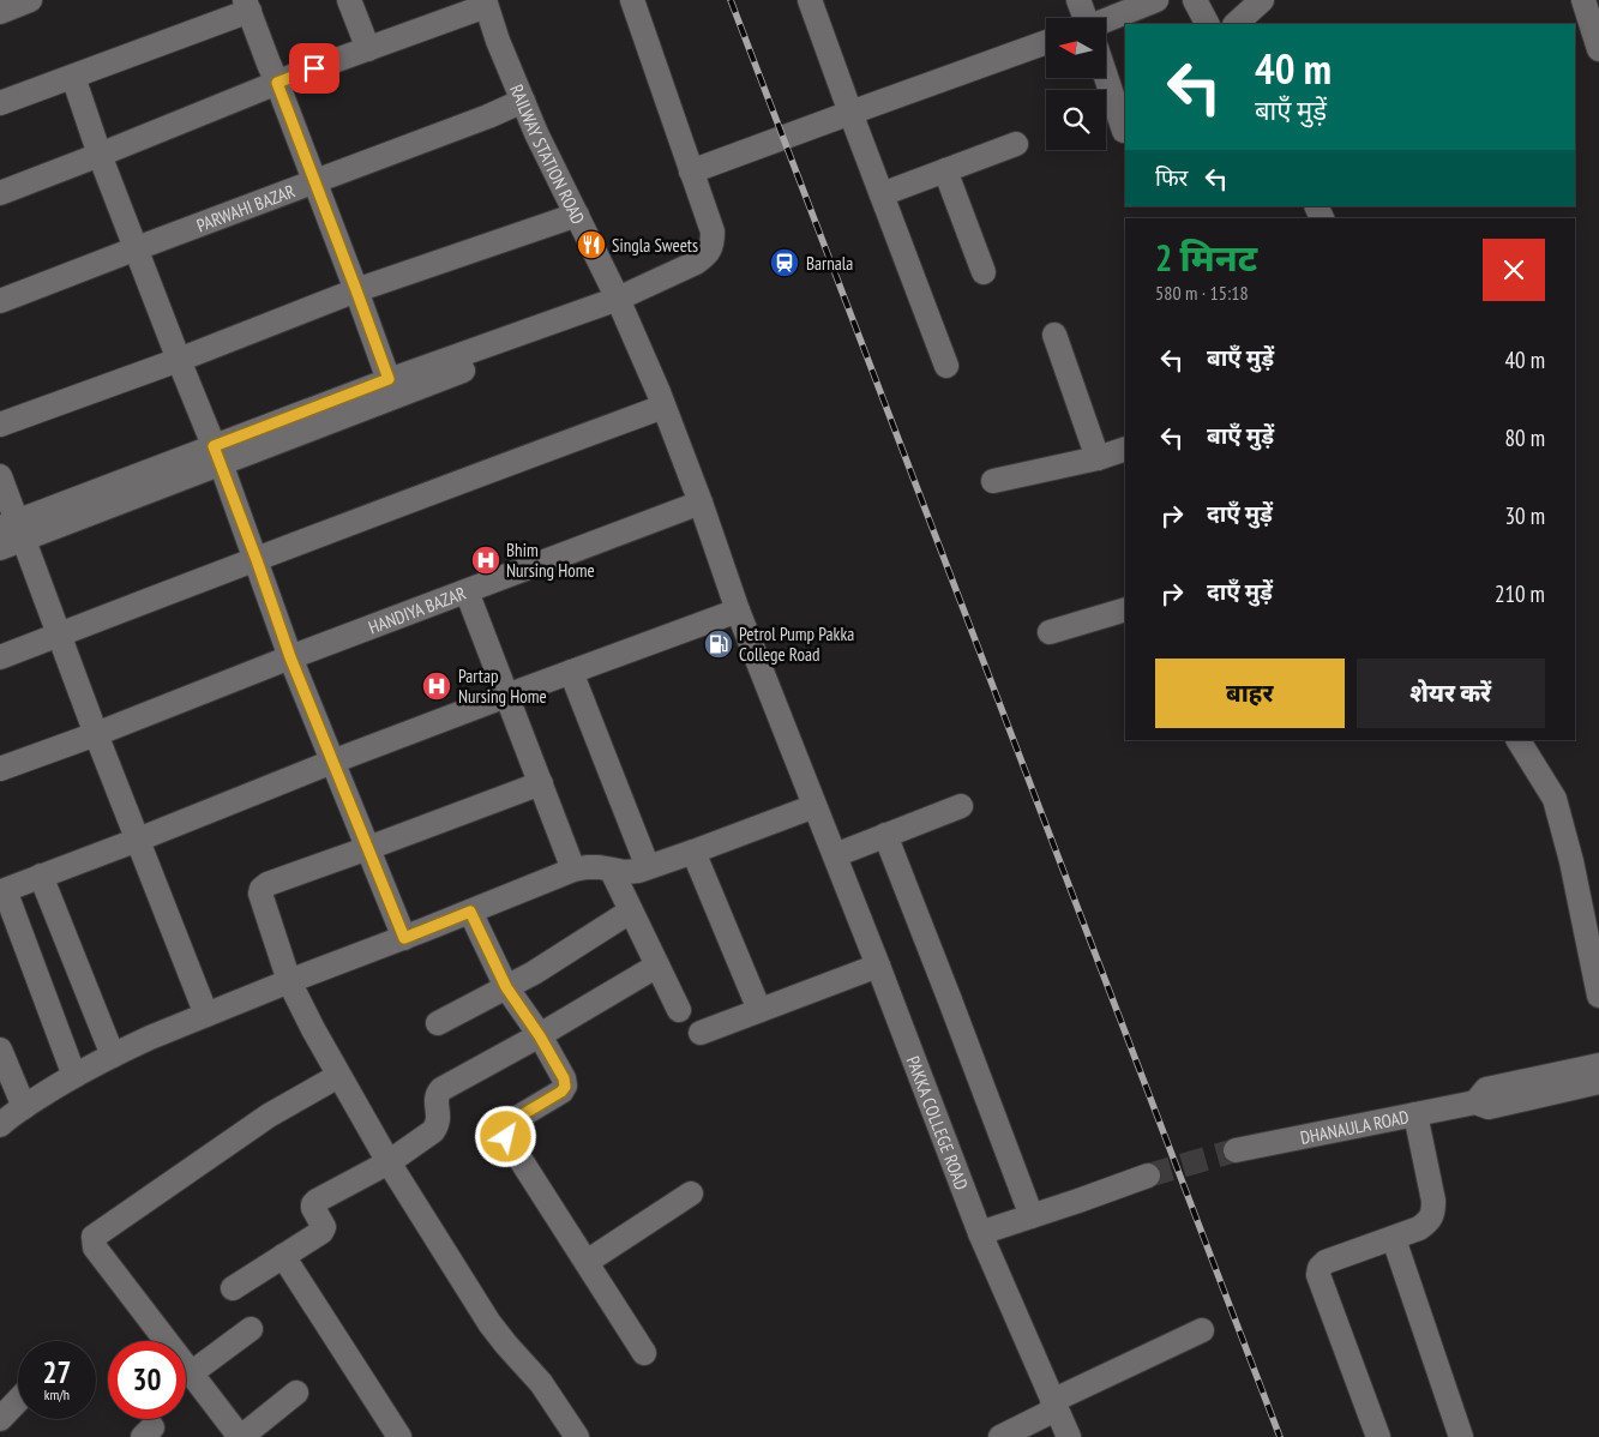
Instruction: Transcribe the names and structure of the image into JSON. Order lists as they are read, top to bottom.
{
  "streets": {
    "street": [
      "RAILWAY STATION ROAD",
      "PARWAHI BAZAR",
      "HANDIYA BAZAR",
      "PAKKA COLLEGE ROAD",
      "DHANAULA ROAD"
    ]
  },
  "crossings": [
    ["RAILWAY STATION ROAD", "PARWAHI BAZAR"],
    ["RAILWAY STATION ROAD", "HANDIYA BAZAR"]
  ],
  "places": {
    "restaurant": ["Singla Sweets"],
    "station": ["Barnala"],
    "hospital": ["Bhim Nursing Home", "Partap Nursing Home"],
    "fuel station": ["Petrol Pump Pakka College Road"]
  },
  "north": "left",
  "page": {
    "turn": ["40 m", "बाएँ मुड़ें"],
    "then": "फिर",
    "heading": ["2 मिनट", "580 m · 15:18"],
    "list": [
      {
        "name": "बाएँ मुड़ें",
        "value": "40 m"
      },
      {
        "name": "बाएँ मुड़ें",
        "value": "80 m"
      },
      {
        "name": "दाएँ मुड़ें",
        "value": "30 m"
      },
      {
        "name": "दाएँ मुड़ें",
        "value": "210 m"
      }
    ],
    "buttons": ["बाहर", "शेयर करें"],
    "speed": "27 km/h",
    "limit": "30"
  }
}
